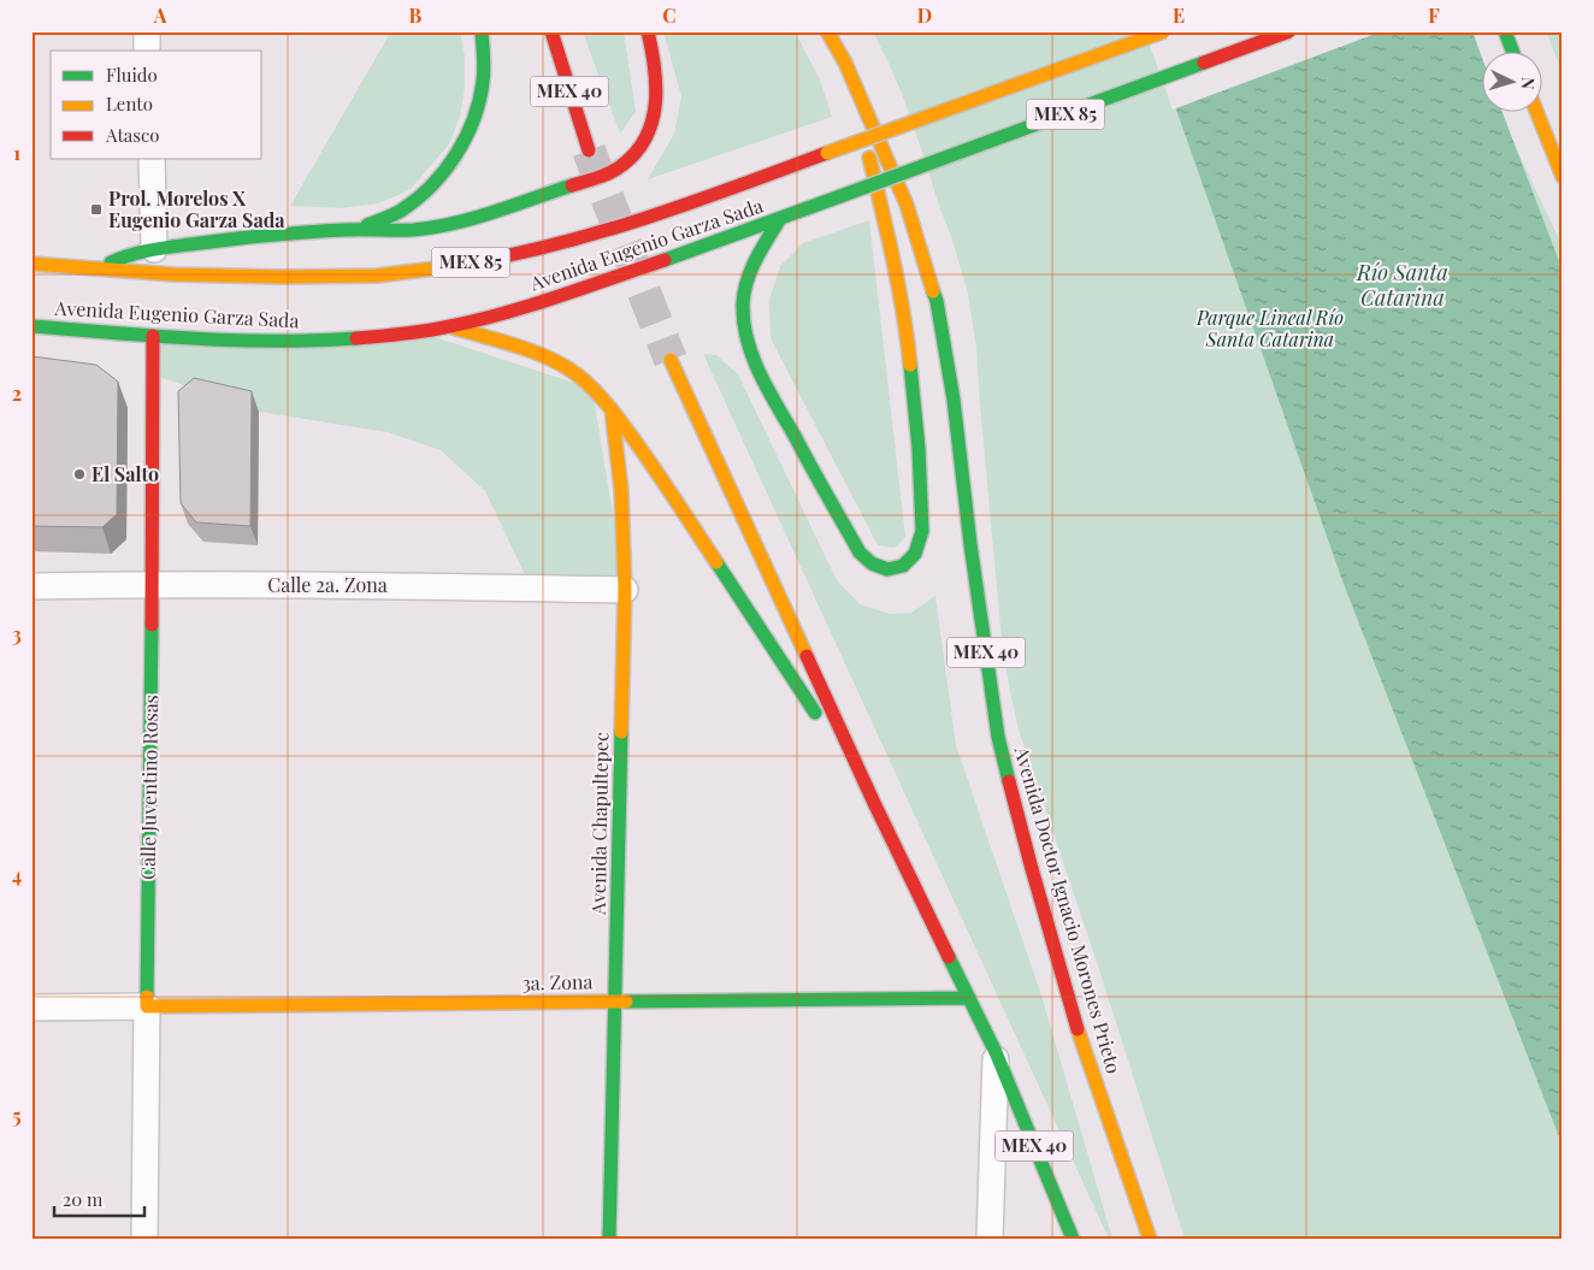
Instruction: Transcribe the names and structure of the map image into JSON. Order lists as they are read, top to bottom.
{
  "streets": {
    "main road": [
      "MEX 40",
      "MEX 85",
      "Avenida Eugenio Garza Sada",
      "Calle Juventino Rosas",
      "Avenida Chapultepec",
      "Avenida Doctor Ignacio Morones Prieto",
      "3a. Zona"
    ],
    "street": ["Calle 2a. Zona"]
  },
  "crossings": [
    ["MEX 40", "3a. Zona"],
    ["Avenida Eugenio Garza Sada", "Calle Juventino Rosas"],
    ["Calle 2a. Zona", "Calle Juventino Rosas"],
    ["Calle 2a. Zona", "Avenida Chapultepec"],
    ["Calle Juventino Rosas", "3a. Zona"],
    ["Avenida Chapultepec", "3a. Zona"]
  ],
  "water": ["Río Santa Catarina"],
  "parks": ["Parque Lineal Río Santa Catarina"],
  "places": {
    "transit": ["Prol. Morelos X Eugenio Garza Sada"],
    "other": ["El Salto"]
  },
  "legend": ["Fluido", "Lento", "Atasco"],
  "scale_bar": "20 m",
  "north": "right",
  "grid": {
    "columns": [
      "A",
      "B",
      "C",
      "D",
      "E",
      "F"
    ],
    "rows": [
      "1",
      "2",
      "3",
      "4",
      "5"
    ]
  }
}
